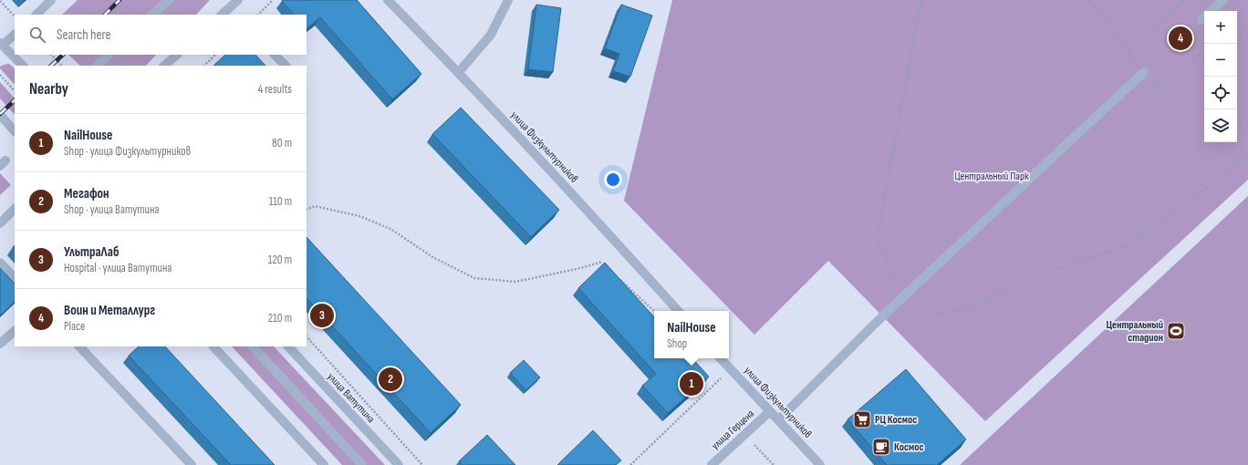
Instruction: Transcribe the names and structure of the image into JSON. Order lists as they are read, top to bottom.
{
  "streets": {
    "street": ["улица Физкультурников", "улица Ватутина", "улица Герцена"]
  },
  "crossings": [
    ["улица Физкультурников", "улица Герцена"]
  ],
  "parks": ["Центральный Парк"],
  "places": {
    "sports": ["Центральный стадион"],
    "supermarket": ["РЦ Космос"],
    "cafe": ["Космос"]
  },
  "page": {
    "map_buttons": ["+", "−"],
    "search": "Search here",
    "pins": [
      "4",
      "3",
      "2",
      "1"
    ],
    "heading": ["Nearby", "4 results"],
    "list": [
      {
        "mark": "1",
        "name": "NailHouse",
        "note": "Shop · улица Физкультурников",
        "value": "80 m"
      },
      {
        "mark": "2",
        "name": "Мегафон",
        "note": "Shop · улица Ватутина",
        "value": "110 m"
      },
      {
        "mark": "3",
        "name": "УльтраЛаб",
        "note": "Hospital · улица Ватутина",
        "value": "120 m"
      },
      {
        "mark": "4",
        "name": "Воин и Металлург",
        "note": "Place",
        "value": "210 m"
      }
    ],
    "popup": ["NailHouse", "Shop"]
  }
}
